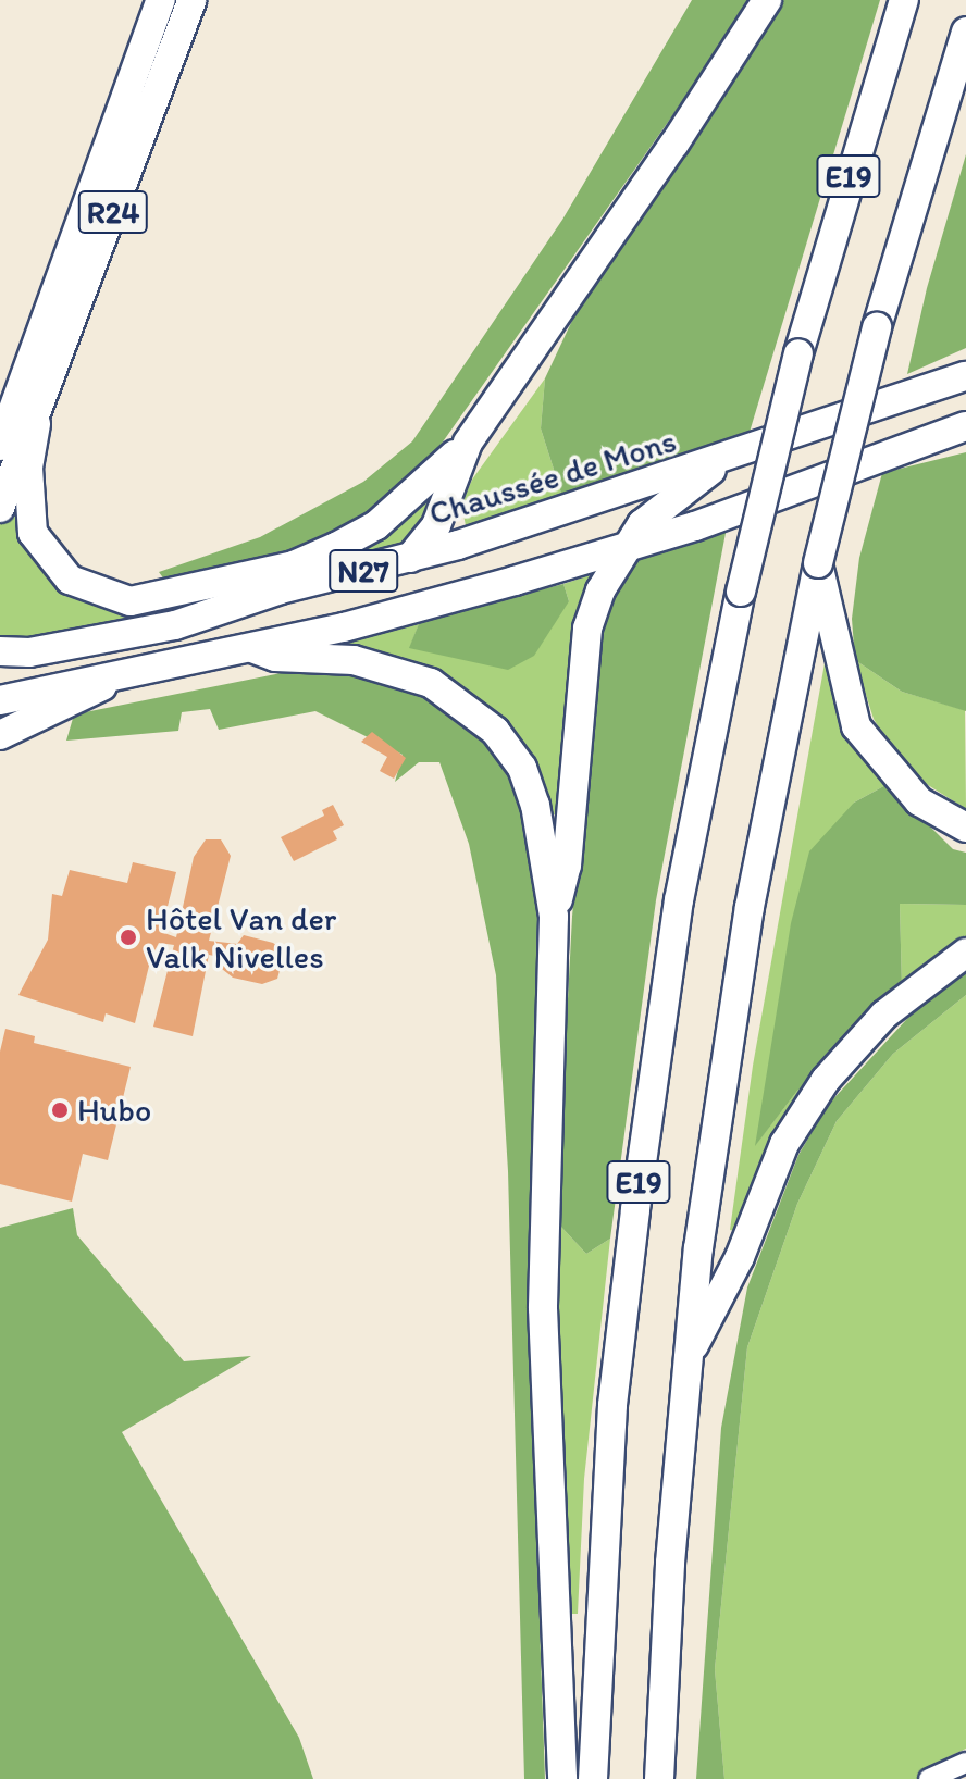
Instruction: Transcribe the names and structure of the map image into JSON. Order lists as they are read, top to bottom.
{
  "streets": {
    "highway": [
      "E19",
      "R24",
      "Chaussée de Mons",
      "N27"
    ]
  },
  "places": ["Hôtel Van der Valk Nivelles", "Hubo"]
}
